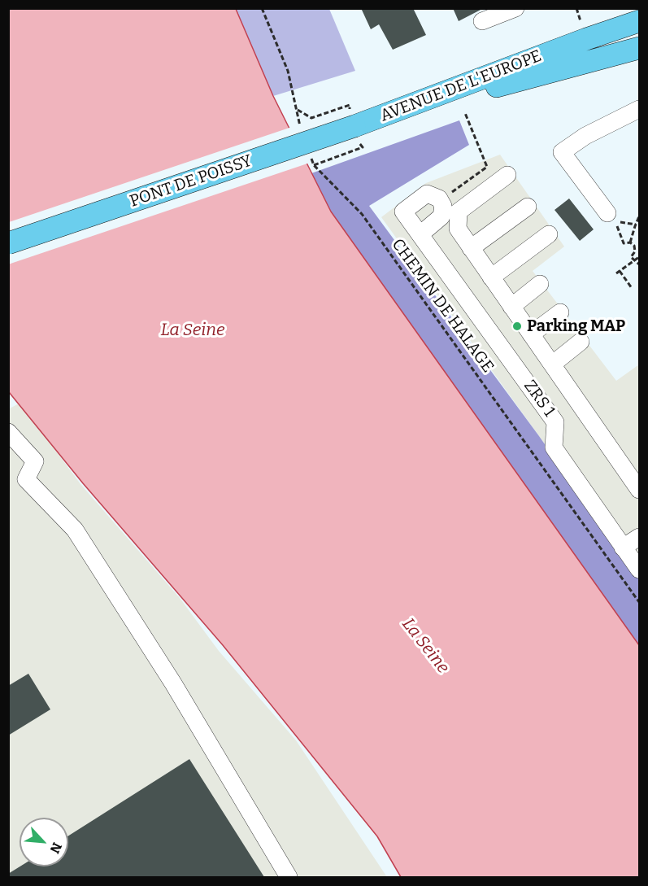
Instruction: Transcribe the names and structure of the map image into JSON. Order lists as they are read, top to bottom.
{
  "streets": {
    "main road": ["AVENUE DE L'EUROPE", "PONT DE POISSY"],
    "lane": ["ZRS 1"],
    "path": ["CHEMIN DE HALAGE"]
  },
  "crossings": [
    ["AVENUE DE L'EUROPE", "PONT DE POISSY"]
  ],
  "water": ["La Seine"],
  "places": ["Parking MAP"],
  "north": "bottom right"
}
